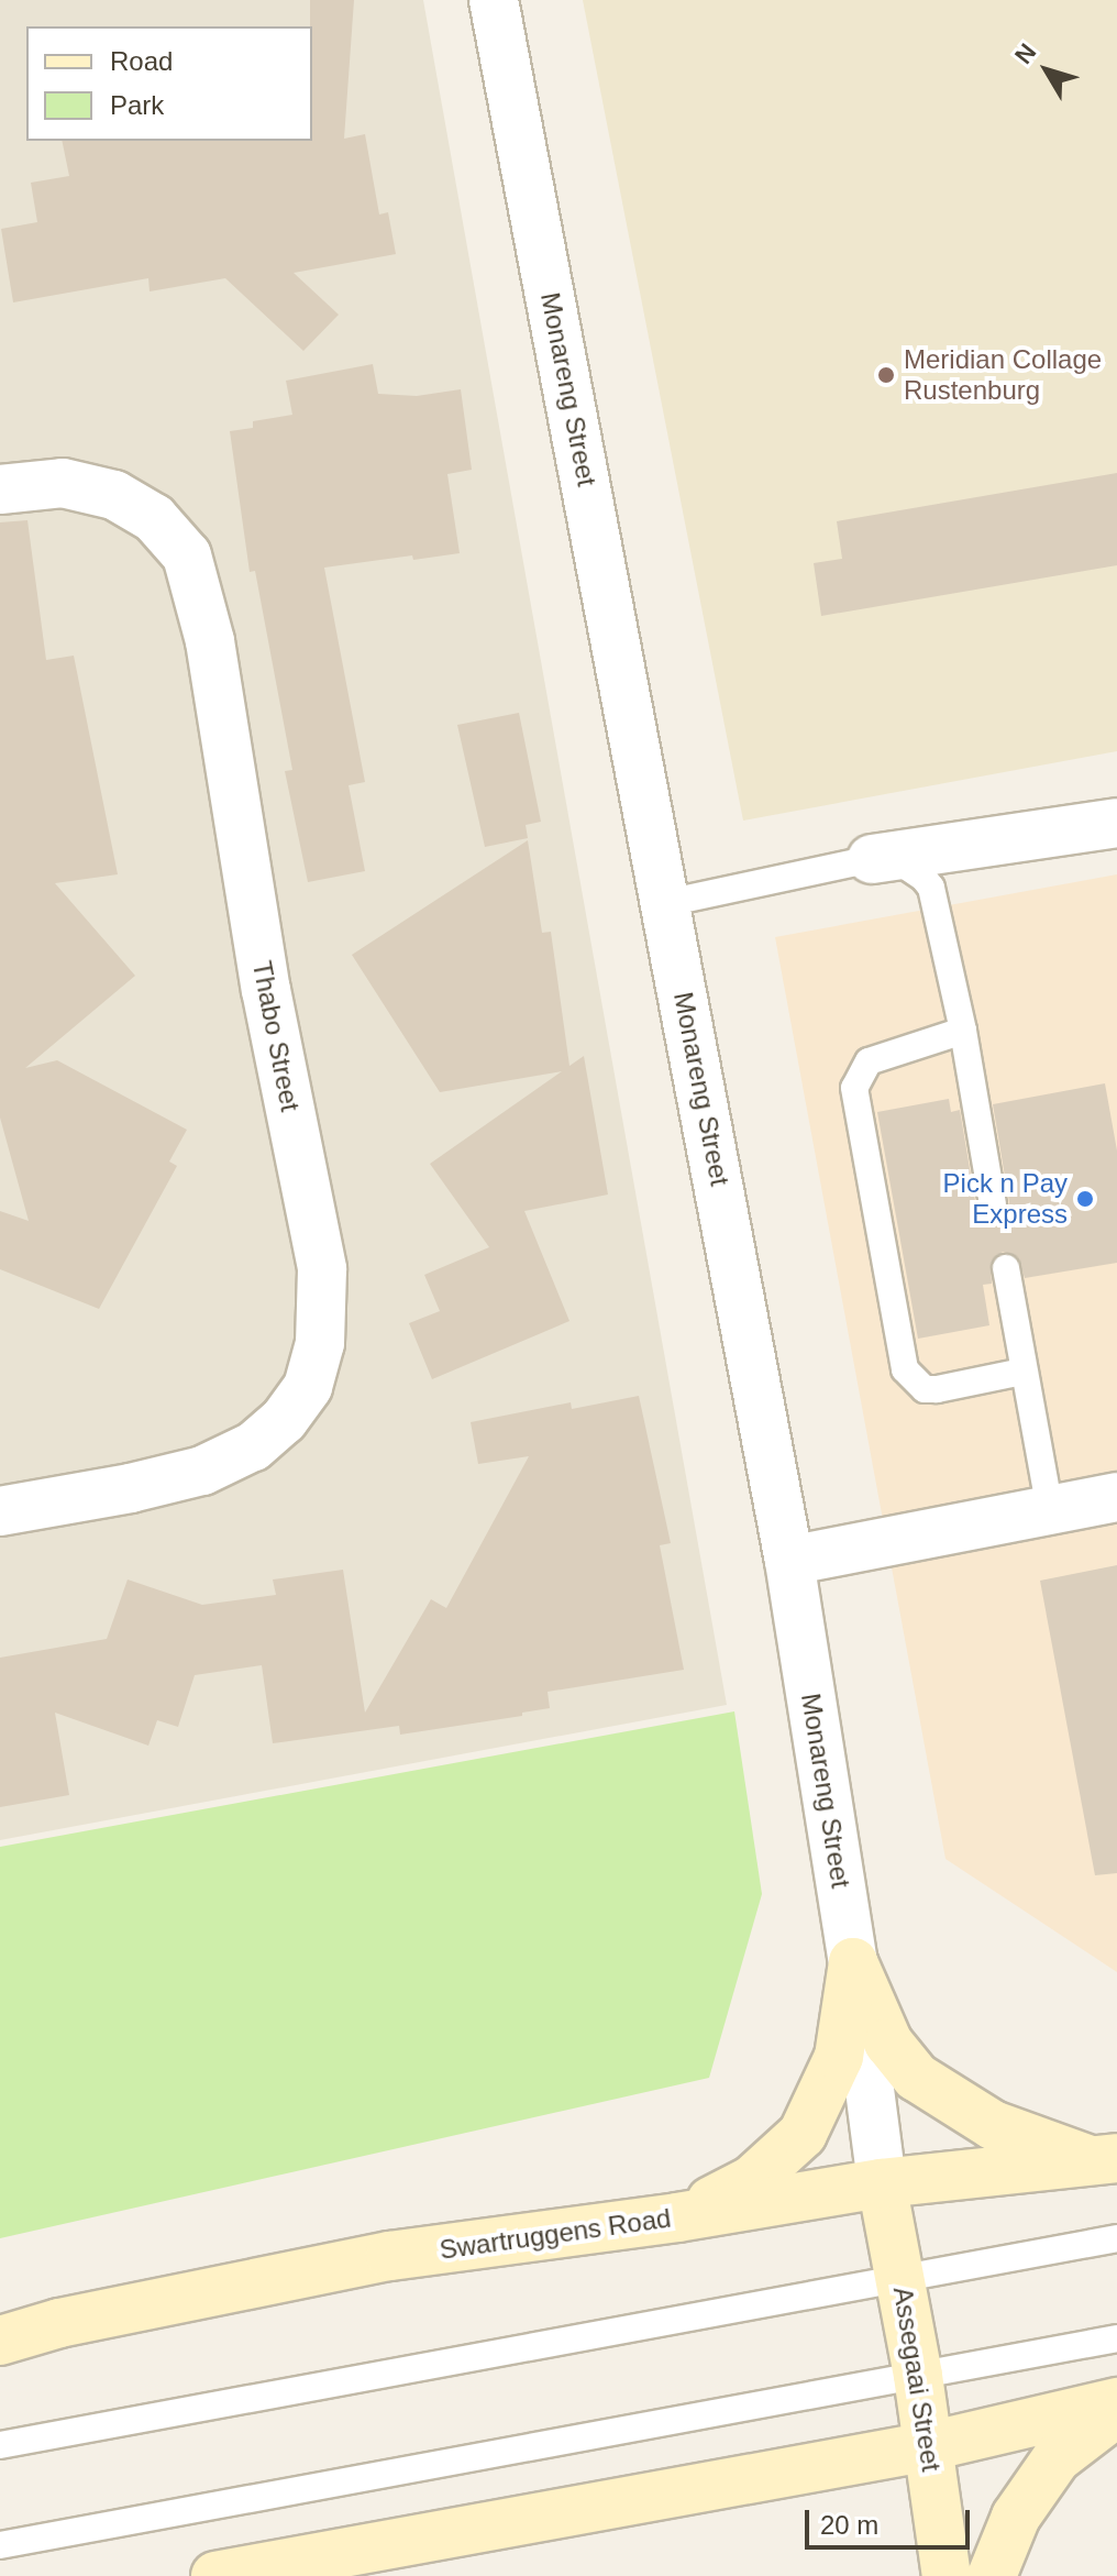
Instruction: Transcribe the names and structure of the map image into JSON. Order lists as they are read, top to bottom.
{
  "streets": {
    "main road": ["Swartruggens Road", "Assegaai Street"],
    "street": ["Monareng Street", "Thabo Street"]
  },
  "crossings": [
    ["Monareng Street", "Swartruggens Road"],
    ["Monareng Street", "Assegaai Street"],
    ["Swartruggens Road", "Assegaai Street"]
  ],
  "places": ["Meridian Collage Rustenburg", "Pick n Pay Express"],
  "legend": ["Road", "Park"],
  "scale_bar": "20 m",
  "north": "top left"
}
